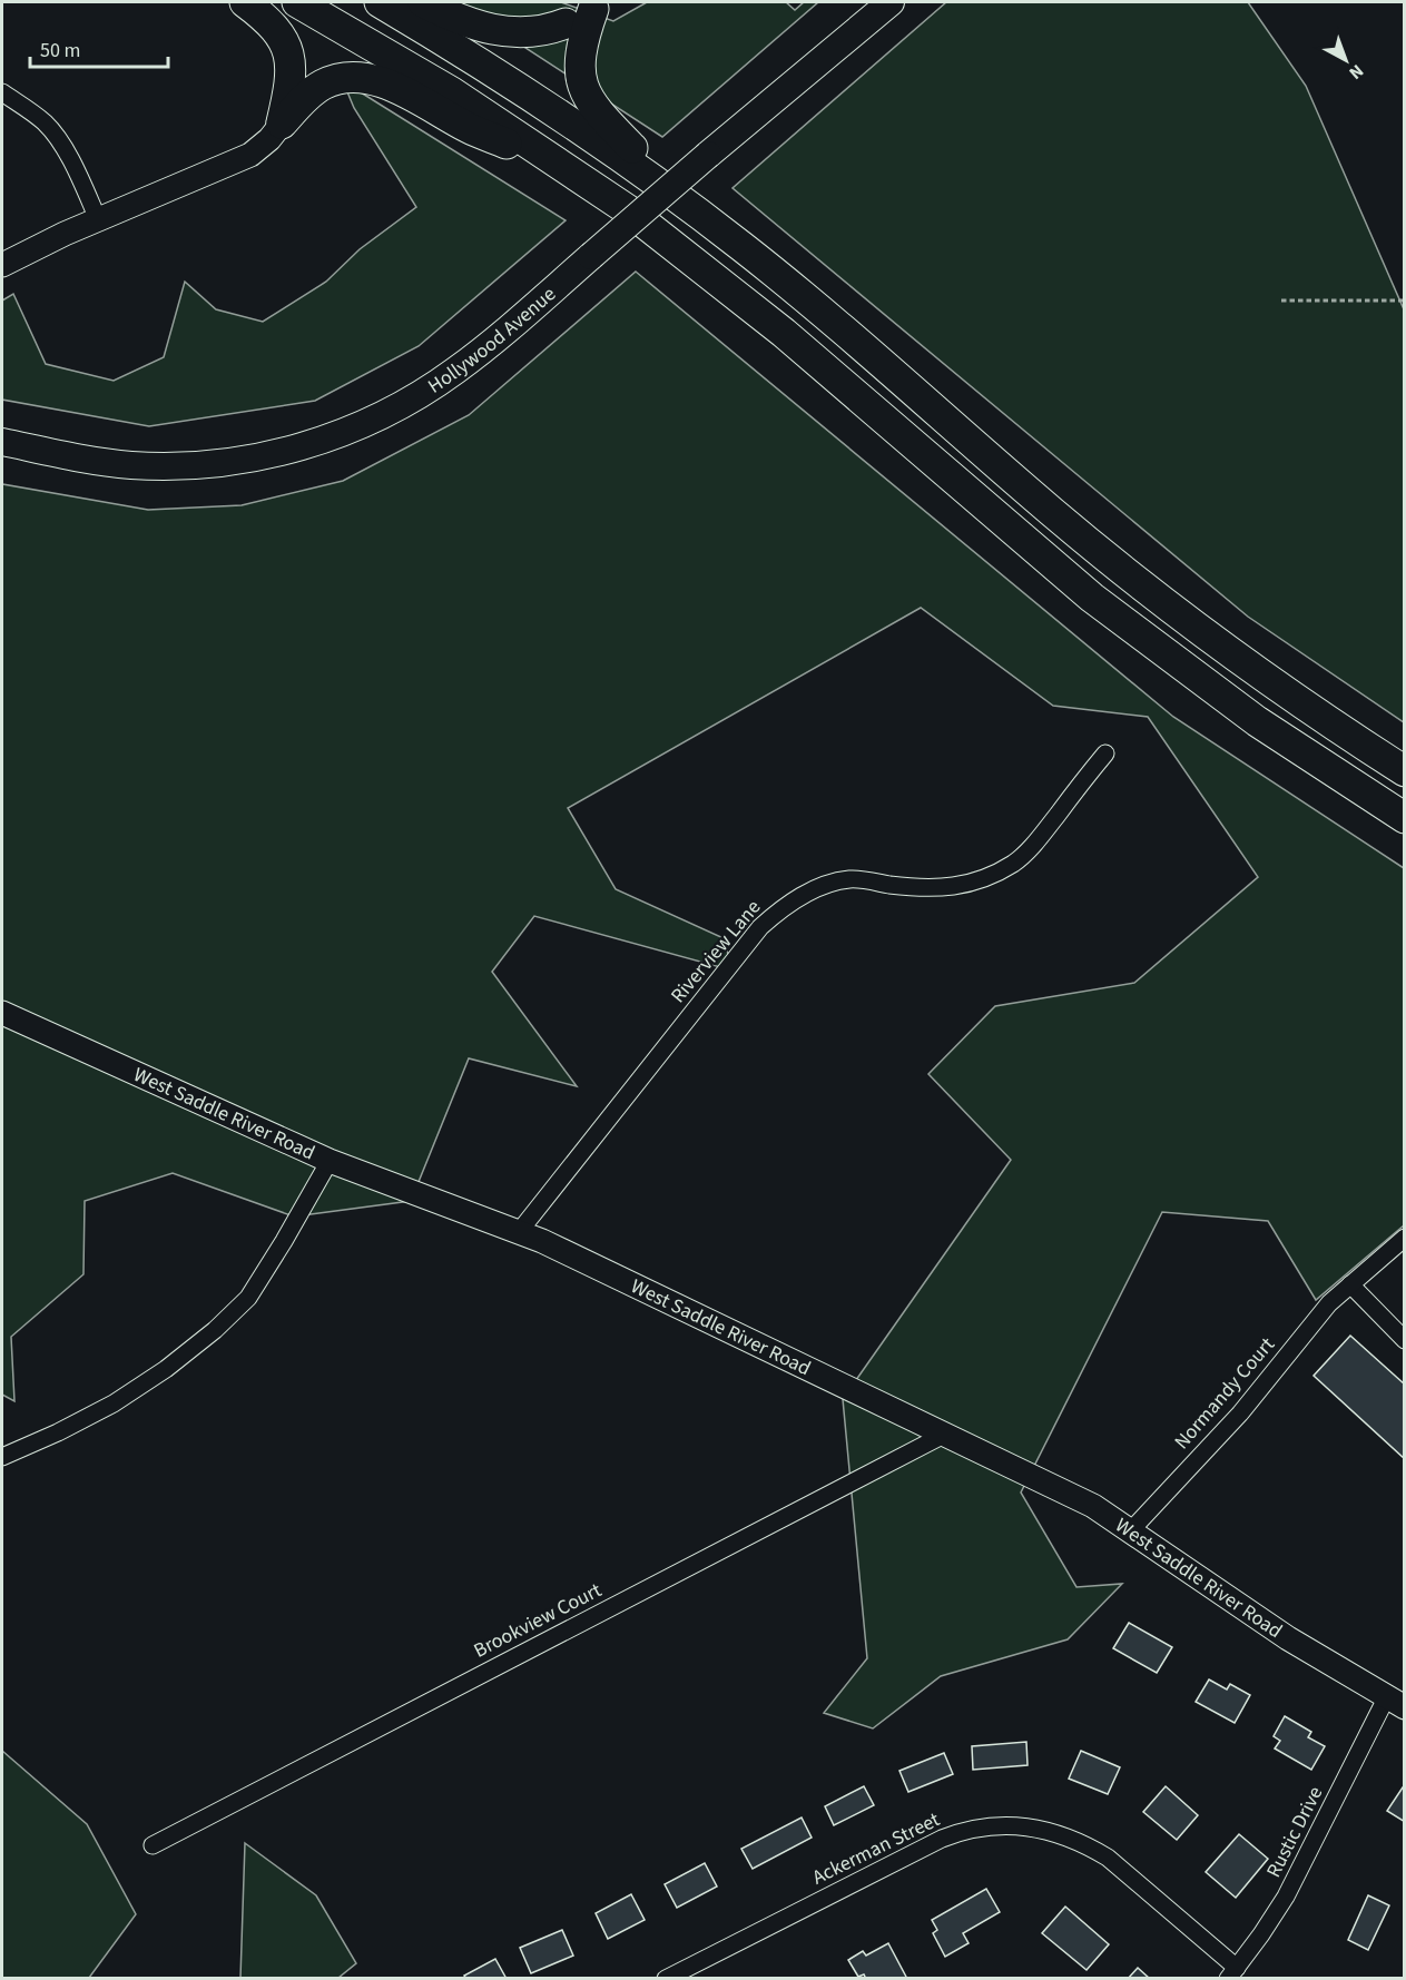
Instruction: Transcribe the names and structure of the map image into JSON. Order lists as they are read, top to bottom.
{
  "streets": {
    "main road": ["Hollywood Avenue"],
    "street": [
      "Riverview Lane",
      "West Saddle River Road",
      "Normandy Court",
      "Brookview Court",
      "Rustic Drive",
      "Ackerman Street"
    ]
  },
  "crossings": [
    ["Riverview Lane", "West Saddle River Road"],
    ["West Saddle River Road", "Normandy Court"],
    ["West Saddle River Road", "Brookview Court"],
    ["West Saddle River Road", "Rustic Drive"],
    ["Rustic Drive", "Ackerman Street"]
  ],
  "scale_bar": "50 m",
  "north": "bottom right"
}
